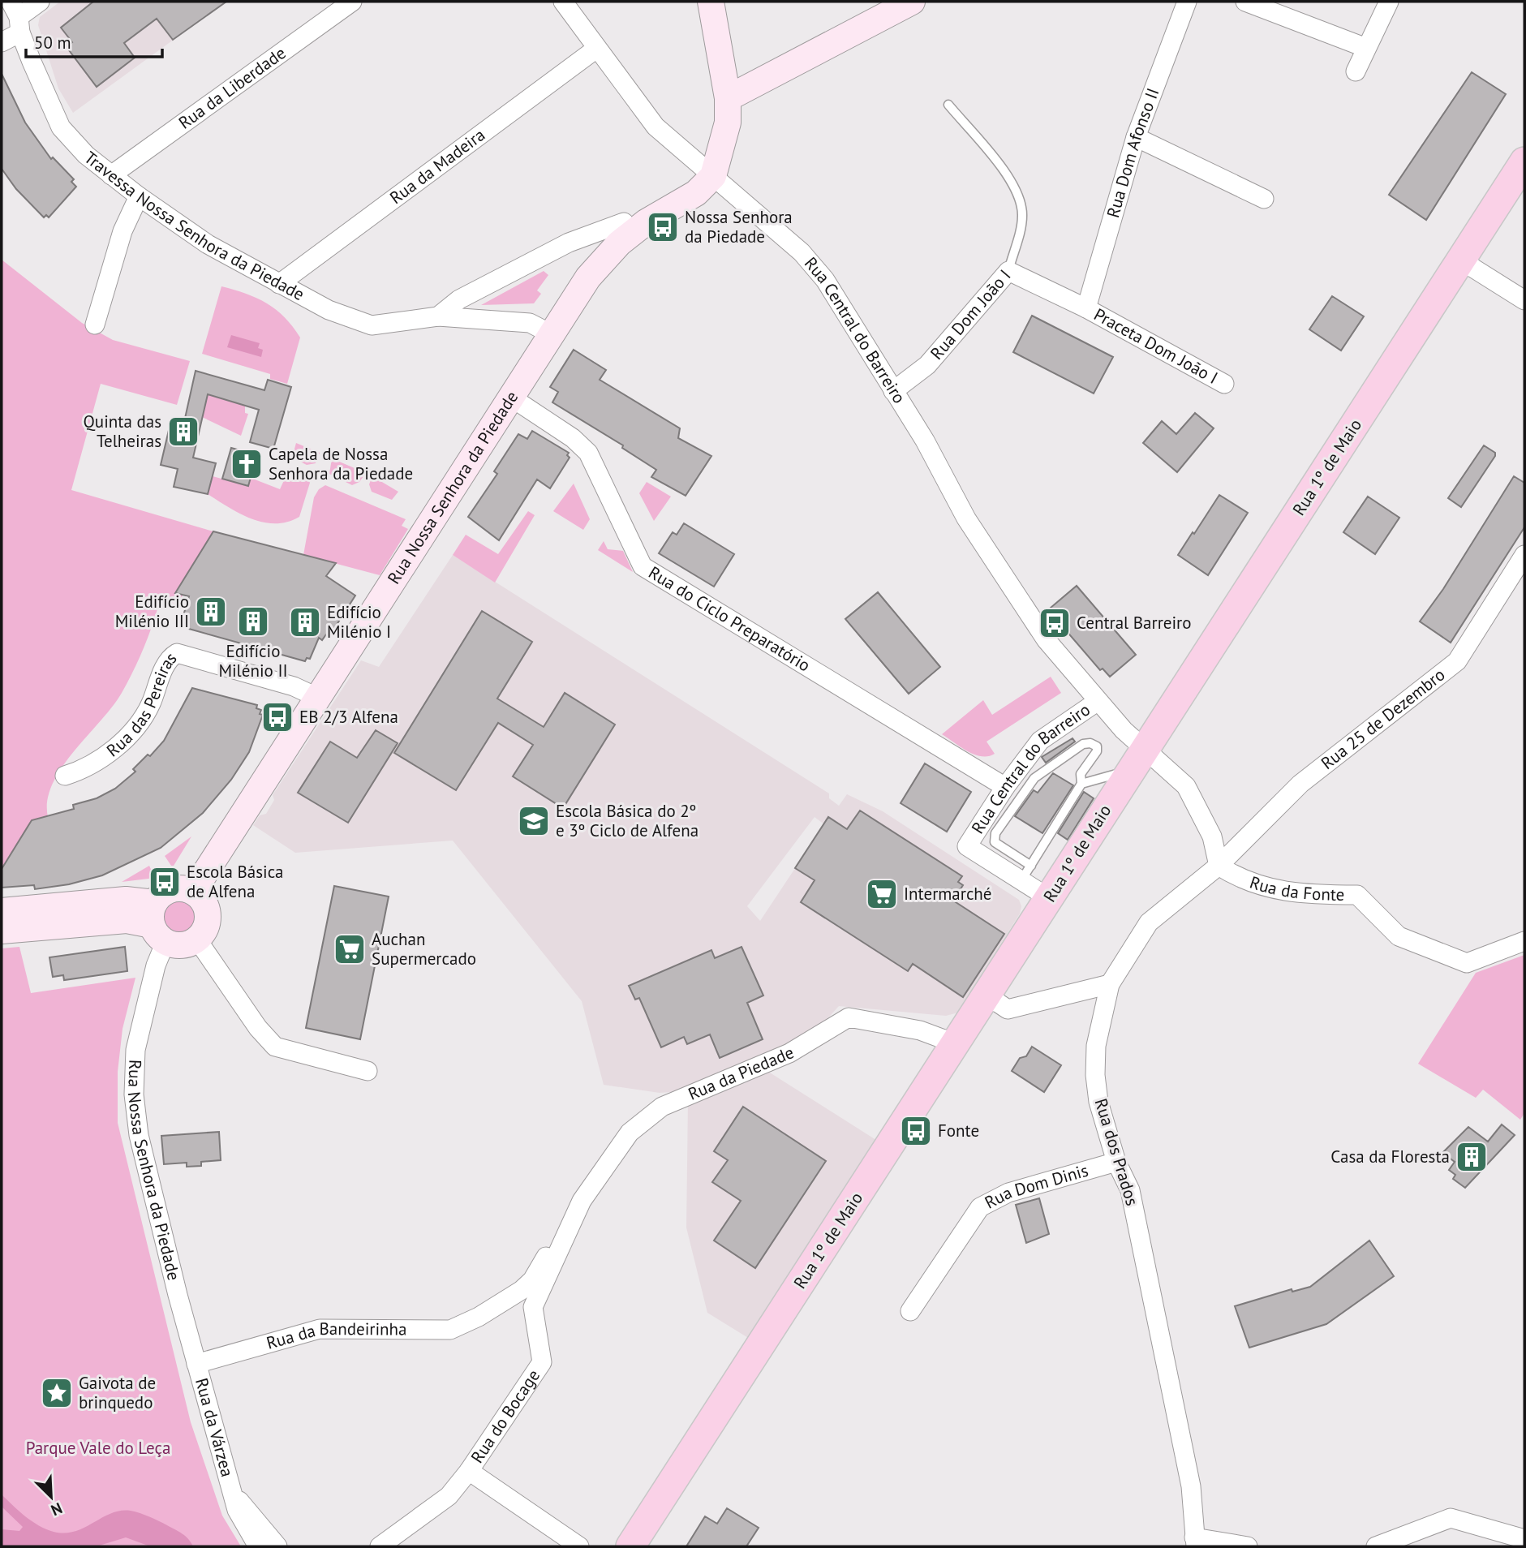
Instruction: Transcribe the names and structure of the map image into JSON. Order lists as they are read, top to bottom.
{
  "streets": {
    "main road": ["Rua 1º de Maio"],
    "street": [
      "Rua da Liberdade",
      "Rua Dom Afonso II",
      "Rua da Madeira",
      "Travessa Nossa Senhora da Piedade",
      "Rua Dom João I",
      "Rua Central do Barreiro",
      "Praceta Dom João I",
      "Rua Nossa Senhora da Piedade",
      "Rua do Ciclo Preparatório",
      "Rua das Pereiras",
      "Rua 25 de Dezembro",
      "Rua da Fonte",
      "Rua da Piedade",
      "Rua dos Prados",
      "Rua Dom Dinis",
      "Rua da Bandeirinha",
      "Rua do Bocage",
      "Rua da Várzea"
    ]
  },
  "crossings": [
    ["Rua da Liberdade", "Travessa Nossa Senhora da Piedade"],
    ["Rua Dom Afonso II", "Rua Dom João I"],
    ["Rua Dom Afonso II", "Praceta Dom João I"],
    ["Rua da Madeira", "Travessa Nossa Senhora da Piedade"],
    ["Rua da Madeira", "Rua Central do Barreiro"],
    ["Travessa Nossa Senhora da Piedade", "Rua Nossa Senhora da Piedade"],
    ["Rua Dom João I", "Rua Central do Barreiro"],
    ["Rua Dom João I", "Praceta Dom João I"],
    ["Rua Central do Barreiro", "Rua 1º de Maio"],
    ["Rua Central do Barreiro", "Rua Nossa Senhora da Piedade"],
    ["Rua Central do Barreiro", "Rua do Ciclo Preparatório"],
    ["Rua Central do Barreiro", "Rua 25 de Dezembro"],
    ["Rua Central do Barreiro", "Rua da Fonte"],
    ["Rua Central do Barreiro", "Rua dos Prados"],
    ["Rua 1º de Maio", "Rua da Piedade"],
    ["Rua Nossa Senhora da Piedade", "Rua do Ciclo Preparatório"],
    ["Rua Nossa Senhora da Piedade", "Rua das Pereiras"],
    ["Rua Nossa Senhora da Piedade", "Rua da Bandeirinha"],
    ["Rua Nossa Senhora da Piedade", "Rua da Várzea"],
    ["Rua 25 de Dezembro", "Rua da Fonte"],
    ["Rua 25 de Dezembro", "Rua dos Prados"],
    ["Rua da Fonte", "Rua dos Prados"],
    ["Rua da Piedade", "Rua da Bandeirinha"],
    ["Rua dos Prados", "Rua Dom Dinis"],
    ["Rua da Bandeirinha", "Rua do Bocage"],
    ["Rua da Bandeirinha", "Rua da Várzea"]
  ],
  "parks": ["Parque Vale do Leça"],
  "places": {
    "bus stop": [
      "Nossa Senhora da Piedade",
      "Central Barreiro",
      "EB 2/3 Alfena",
      "Escola Básica de Alfena",
      "Fonte"
    ],
    "building": [
      "Quinta das Telheiras",
      "Edifício Milénio III",
      "Edifício Milénio II",
      "Edifício Milénio I",
      "Casa da Floresta"
    ],
    "church": ["Capela de Nossa Senhora da Piedade"],
    "school or university": ["Escola Básica do 2º e 3º Ciclo de Alfena"],
    "supermarket": ["Intermarché", "Auchan Supermercado"],
    "place": ["Gaivota de brinquedo"]
  },
  "scale_bar": "50 m",
  "north": "bottom right"
}
